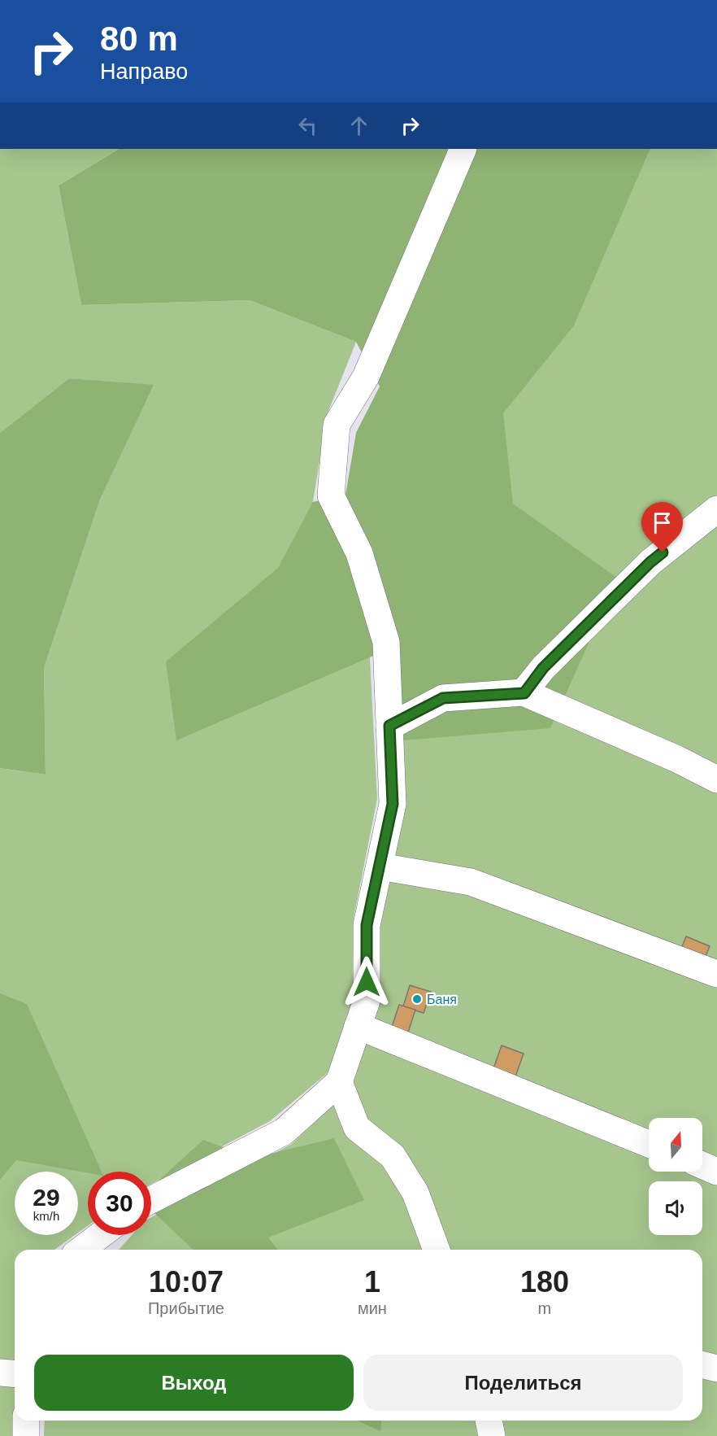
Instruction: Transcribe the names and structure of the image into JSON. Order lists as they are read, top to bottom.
{
  "places": ["Баня"],
  "north": "top",
  "page": {
    "turn": ["80 m", "Направо"],
    "speed": "29 km/h",
    "limit": "30",
    "eta": [
      "10:07",
      "Прибытие",
      "1",
      "мин",
      "180",
      "m"
    ],
    "buttons": ["Выход", "Поделиться"]
  }
}
